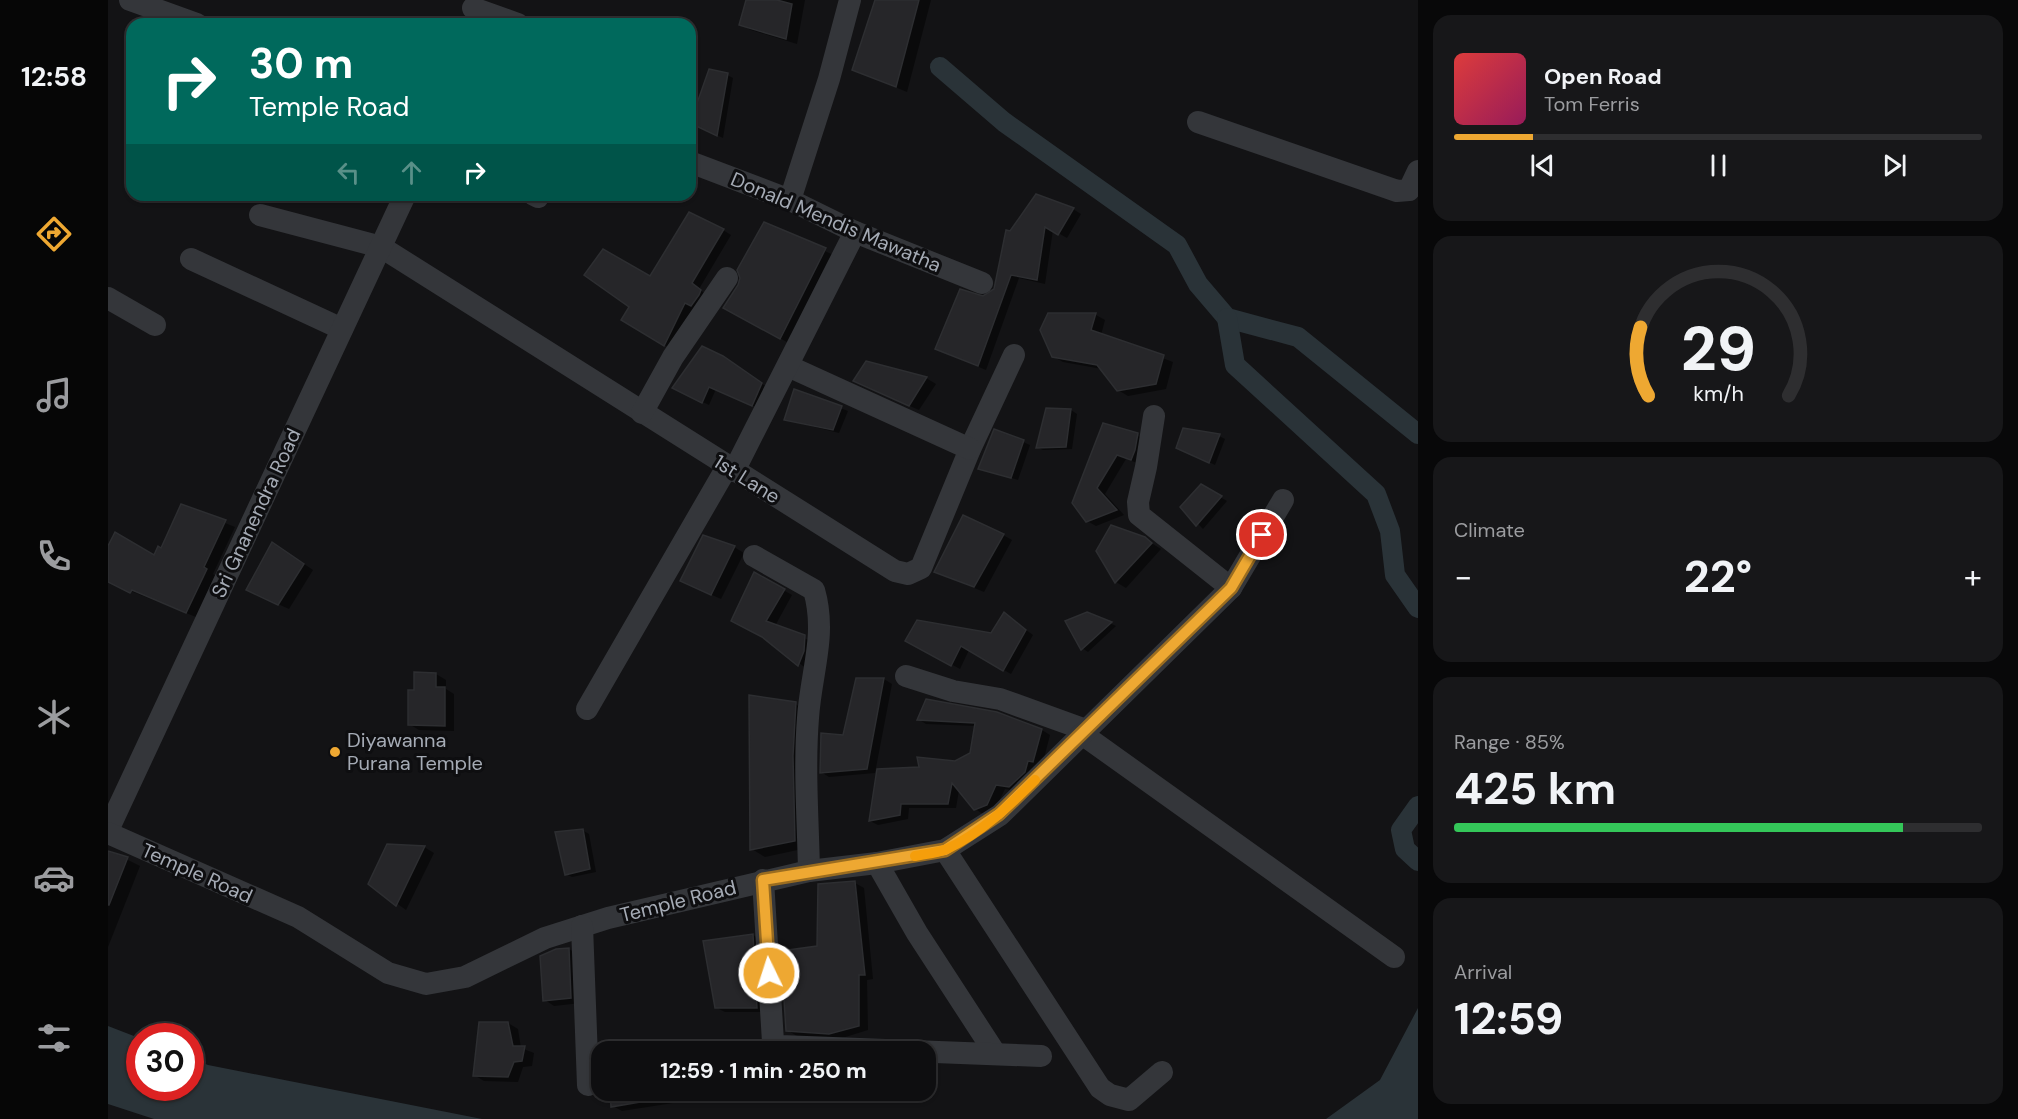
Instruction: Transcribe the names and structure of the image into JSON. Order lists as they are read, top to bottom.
{
  "streets": {
    "street": [
      "Donald Mendis Mawatha",
      "1st Lane",
      "Sri Gnanendra Road",
      "Temple Road"
    ]
  },
  "crossings": [
    ["1st Lane", "Sri Gnanendra Road"],
    ["Sri Gnanendra Road", "Temple Road"]
  ],
  "places": ["Diyawanna Purana Temple"],
  "page": {
    "tabs": "12:58",
    "turn": ["30 m", "Temple Road"],
    "song": ["Open Road", "Tom Ferris"],
    "tile": [
      "Climate",
      ["Range · 85%", "425 km"],
      ["Arrival", "12:59"]
    ],
    "heat": ["−", "22°", "+"],
    "limit": "30",
    "trip": "12:59 · 1 min · 250 m",
    "gauge": ["29", "km/h"]
  }
}
